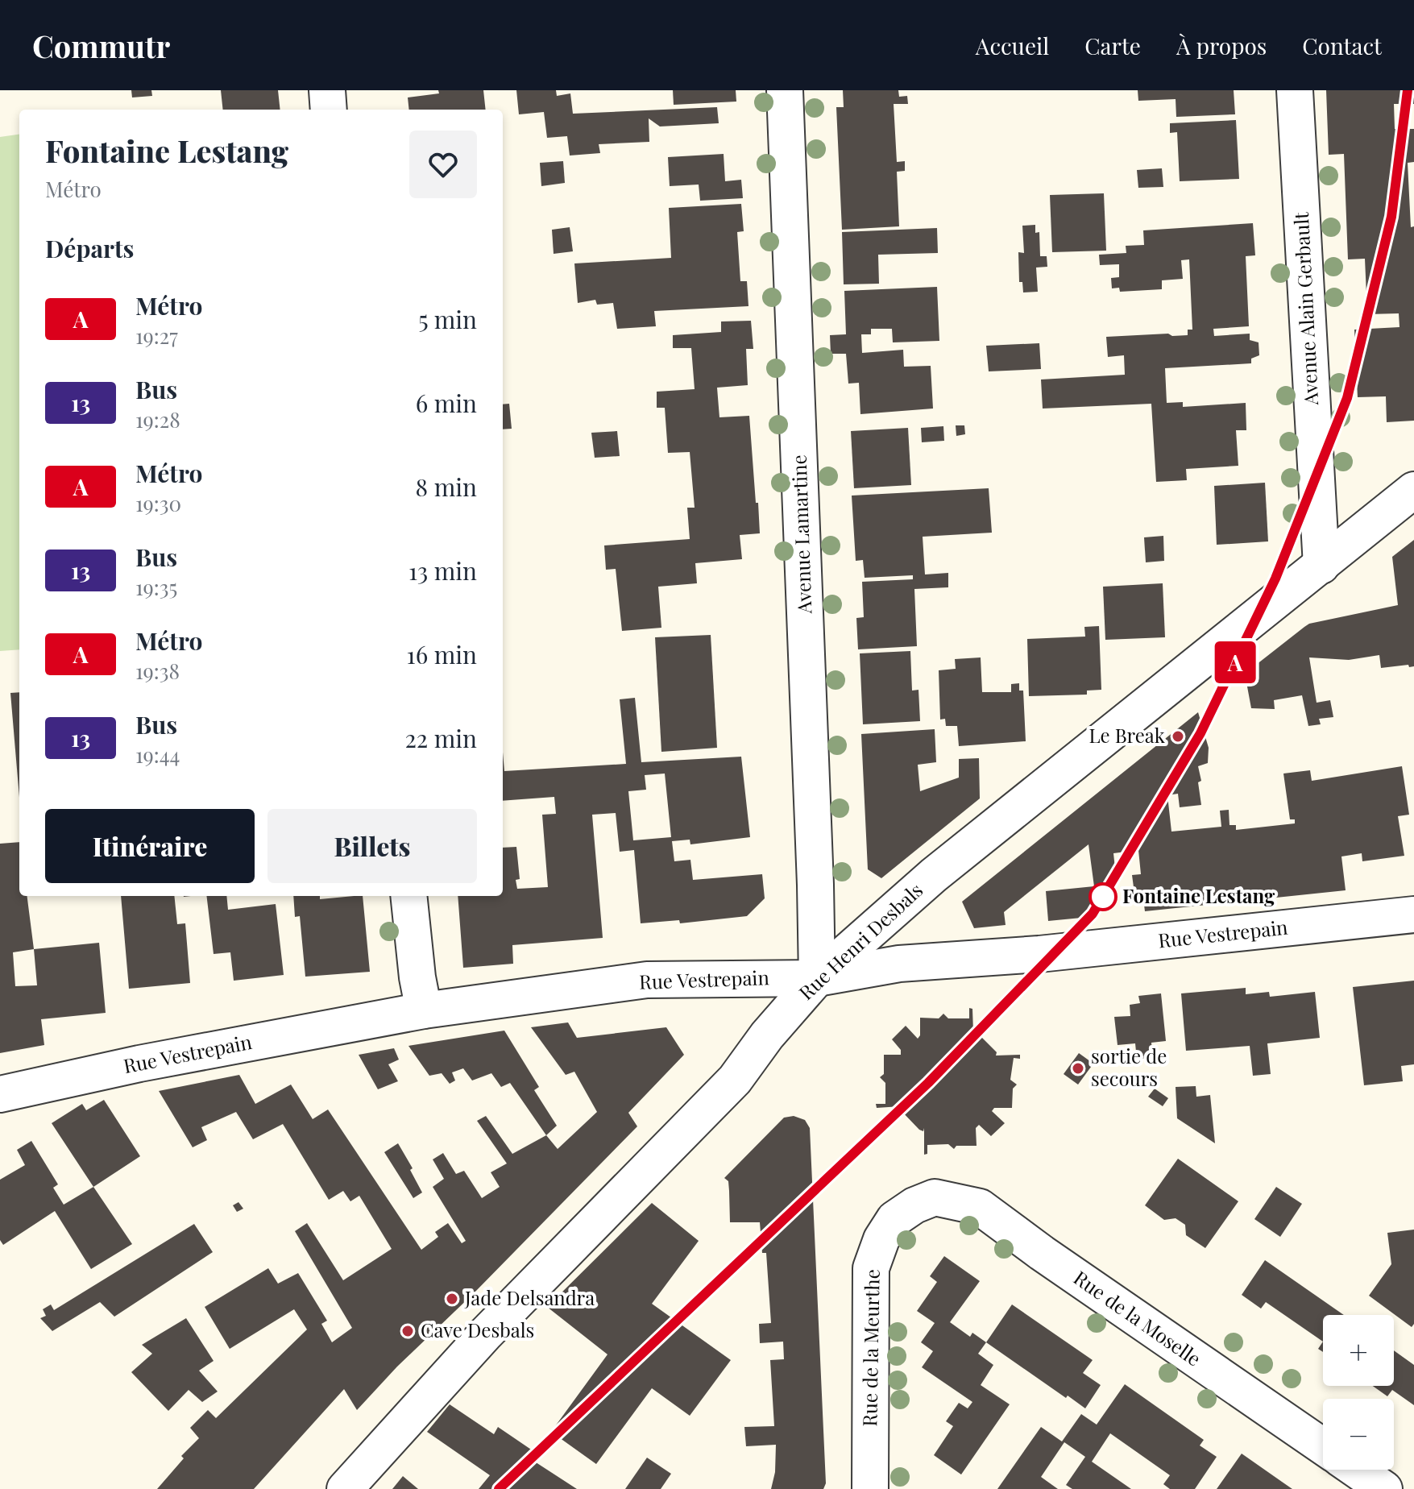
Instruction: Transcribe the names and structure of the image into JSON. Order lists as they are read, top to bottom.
{
  "streets": {
    "street": [
      "Avenue Alain Gerbault",
      "Avenue Lamartine",
      "Rue Vestrepain",
      "Rue Henri Desbals",
      "Rue de la Moselle",
      "Rue de la Meurthe"
    ]
  },
  "crossings": [
    ["Avenue Alain Gerbault", "Rue Henri Desbals"],
    ["Avenue Lamartine", "Rue Vestrepain"],
    ["Avenue Lamartine", "Rue Henri Desbals"],
    ["Rue Vestrepain", "Rue Henri Desbals"],
    ["Rue de la Moselle", "Rue de la Meurthe"]
  ],
  "places": [
    "Le Break",
    "Fontaine Lestang",
    "sortie de secours",
    "Jade Delsandra",
    "Cave Desbals"
  ],
  "lines": ["metro line A"],
  "page": {
    "header": "Commutr",
    "nav": [
      "Accueil",
      "Carte",
      "À propos",
      "Contact"
    ],
    "on_map": "A",
    "heading": [
      ["Fontaine Lestang", "Métro"],
      "Départs"
    ],
    "list": [
      {
        "mark": "A",
        "name": "Métro",
        "note": "19:27",
        "value": "5 min"
      },
      {
        "mark": "13",
        "name": "Bus",
        "note": "19:28",
        "value": "6 min"
      },
      {
        "mark": "A",
        "name": "Métro",
        "note": "19:30",
        "value": "8 min"
      },
      {
        "mark": "13",
        "name": "Bus",
        "note": "19:35",
        "value": "13 min"
      },
      {
        "mark": "A",
        "name": "Métro",
        "note": "19:38",
        "value": "16 min"
      },
      {
        "mark": "13",
        "name": "Bus",
        "note": "19:44",
        "value": "22 min"
      }
    ],
    "buttons": ["Itinéraire", "Billets"],
    "map_buttons": ["+", "−"]
  }
}
